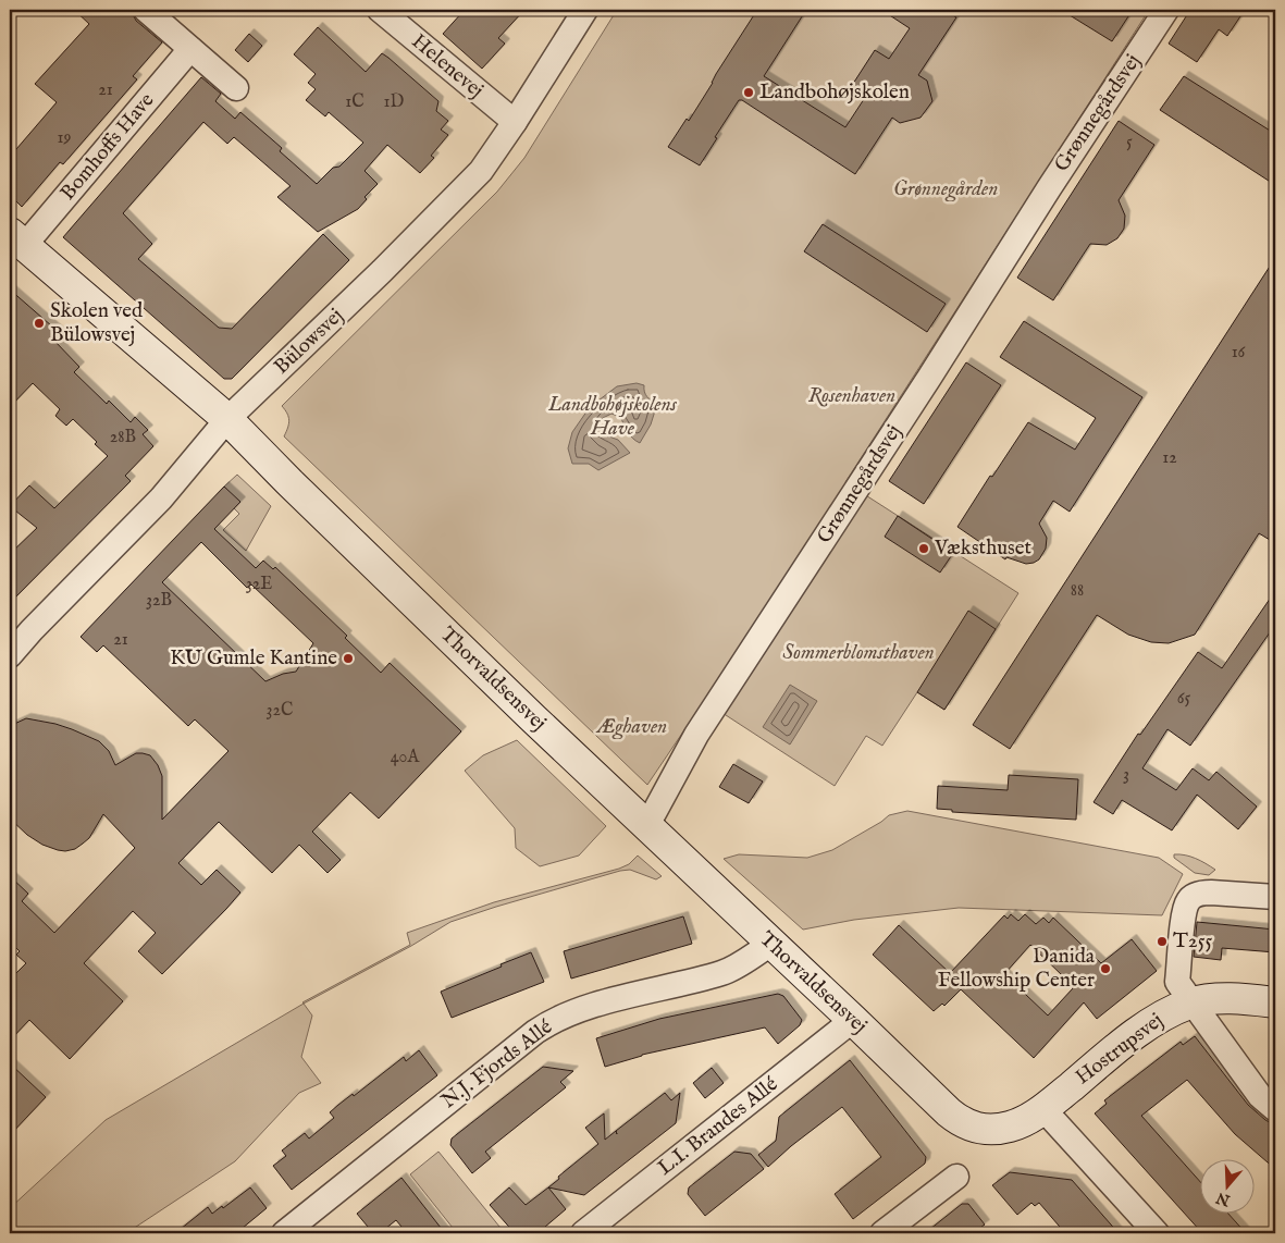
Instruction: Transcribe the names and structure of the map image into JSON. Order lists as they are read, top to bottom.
{
  "streets": {
    "street": [
      "Helenevej",
      "Grønnegårdsvej",
      "Bomhoffs Have",
      "Bülowsvej",
      "Thorvaldsensvej",
      "Hostrupsvej",
      "N.J. Fjords Allé",
      "L.I. Brandes Allé"
    ]
  },
  "crossings": [
    ["Helenevej", "Bülowsvej"],
    ["Grønnegårdsvej", "Thorvaldsensvej"],
    ["Bomhoffs Have", "Thorvaldsensvej"],
    ["Bülowsvej", "Thorvaldsensvej"],
    ["Thorvaldsensvej", "Hostrupsvej"],
    ["Thorvaldsensvej", "N.J. Fjords Allé"],
    ["Thorvaldsensvej", "L.I. Brandes Allé"]
  ],
  "parks": [
    "Grønnegården",
    "Rosenhaven",
    "Landbohøjskolens Have",
    "Sommerblomsthaven",
    "Æghaven"
  ],
  "places": [
    "Landbohøjskolen",
    "Skolen ved Bülowsvej",
    "Væksthuset",
    "KU Gumle Kantine",
    "T255",
    "Danida Fellowship Center"
  ],
  "house_numbers": [
    "21",
    "1C",
    "1D",
    "19",
    "5",
    "16",
    "28B",
    "12",
    "32E",
    "88",
    "32B",
    "21",
    "65",
    "32C",
    "40A",
    "3"
  ],
  "north": "bottom"
}
